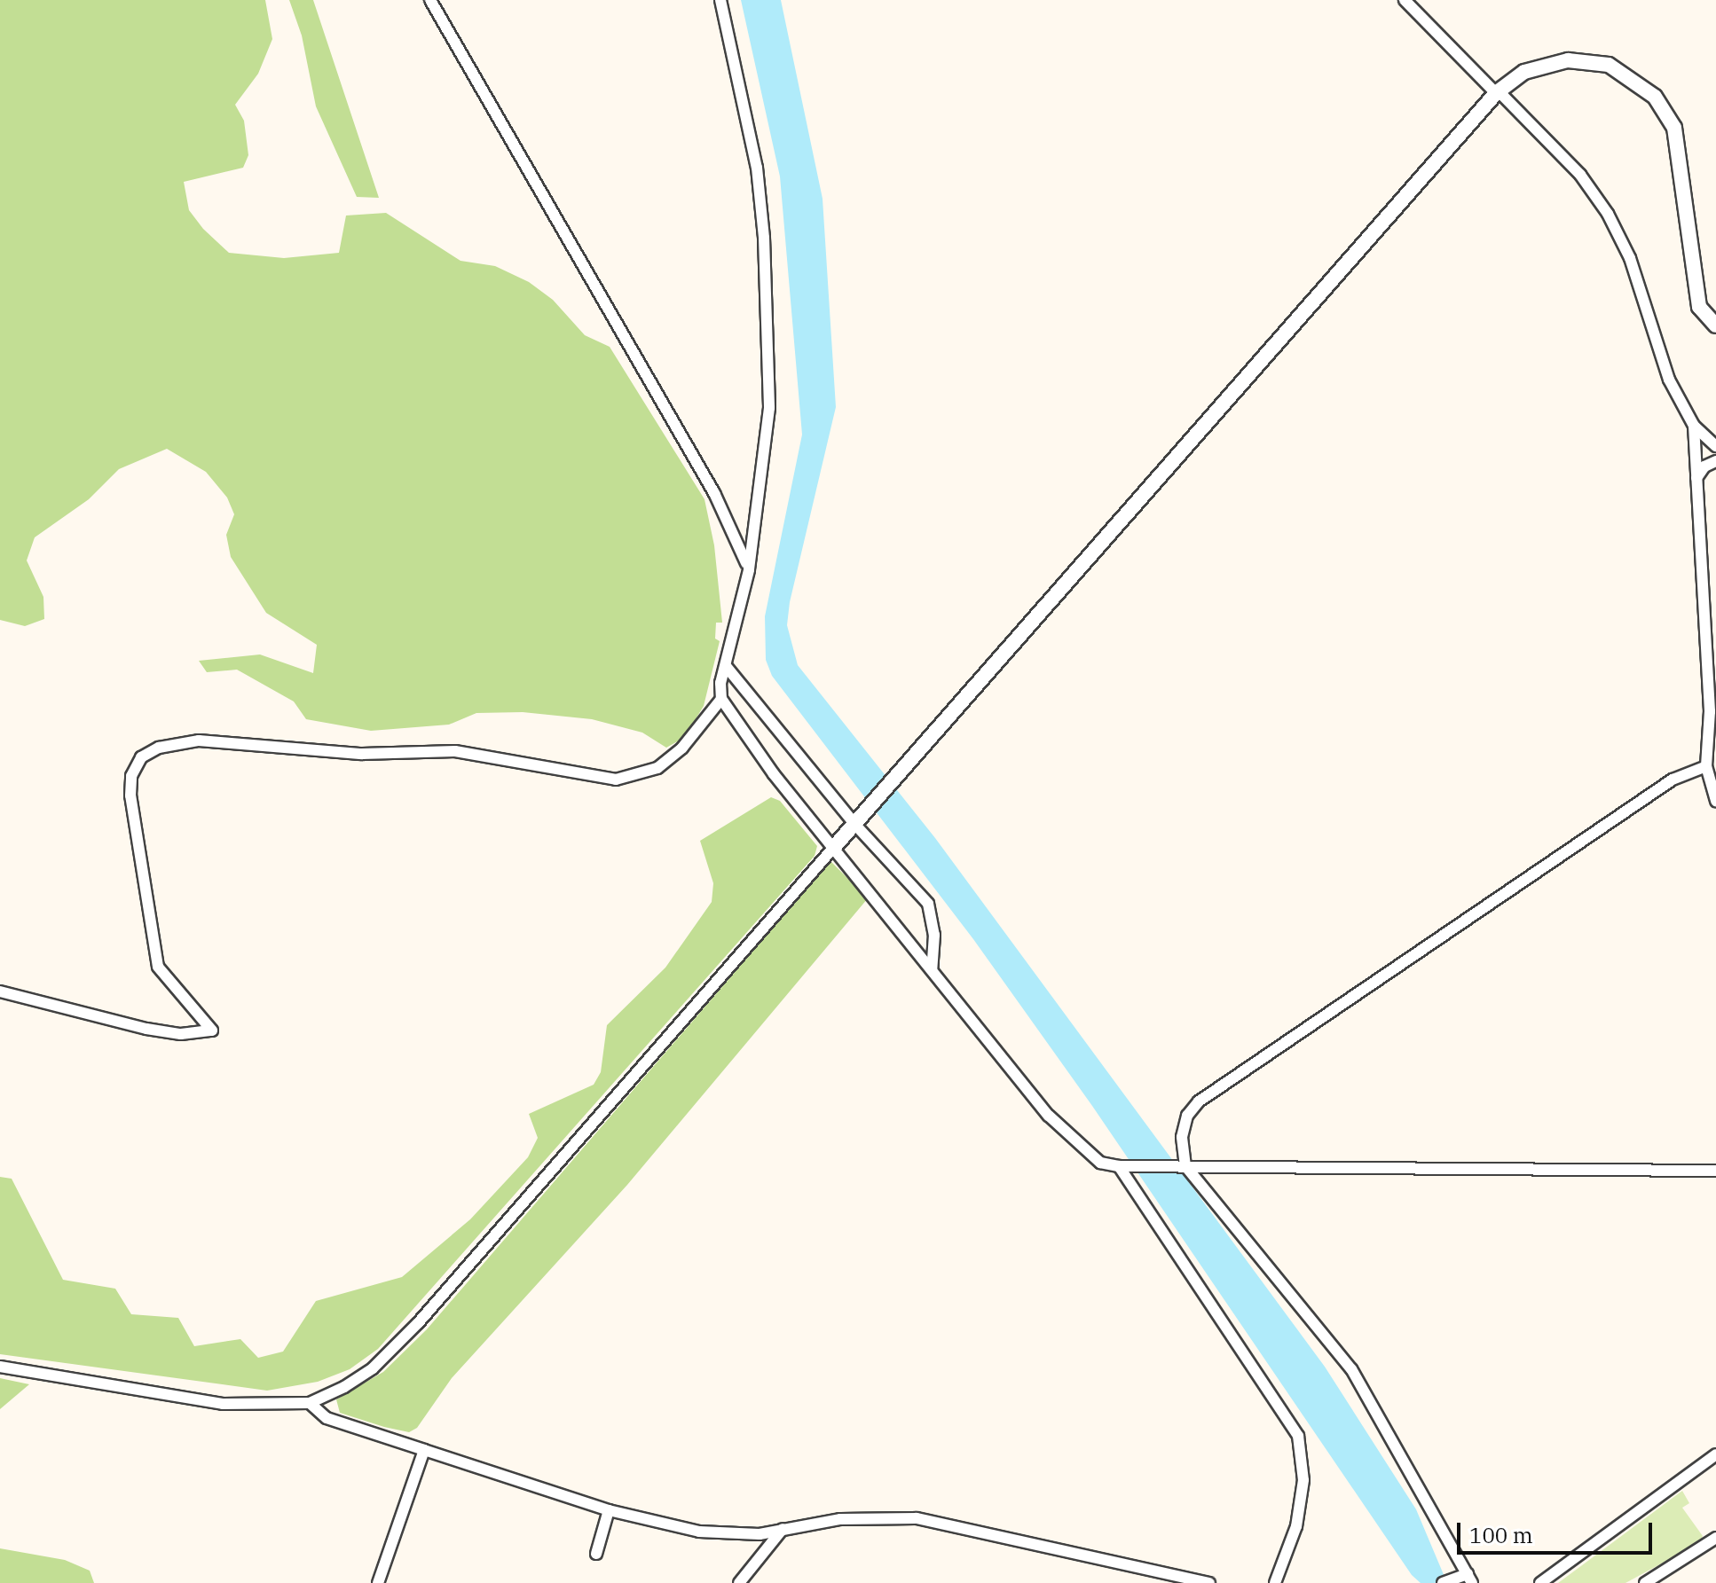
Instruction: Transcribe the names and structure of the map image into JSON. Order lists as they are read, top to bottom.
{
  "scale_bar": "100 m"
}
